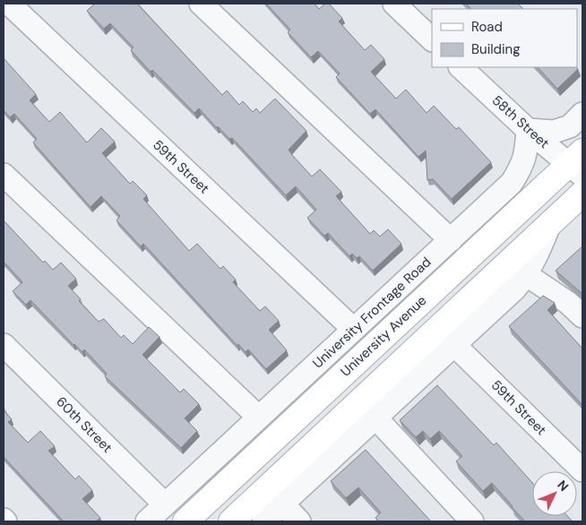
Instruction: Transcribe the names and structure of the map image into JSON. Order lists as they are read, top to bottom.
{
  "streets": {
    "main road": ["University Avenue"],
    "street": [
      "58th Street",
      "59th Street",
      "University Frontage Road",
      "60th Street"
    ]
  },
  "crossings": [
    ["58th Street", "University Frontage Road"],
    ["58th Street", "University Avenue"],
    ["59th Street", "University Frontage Road"],
    ["University Frontage Road", "60th Street"]
  ],
  "legend": ["Road", "Building"],
  "north": "top right"
}
